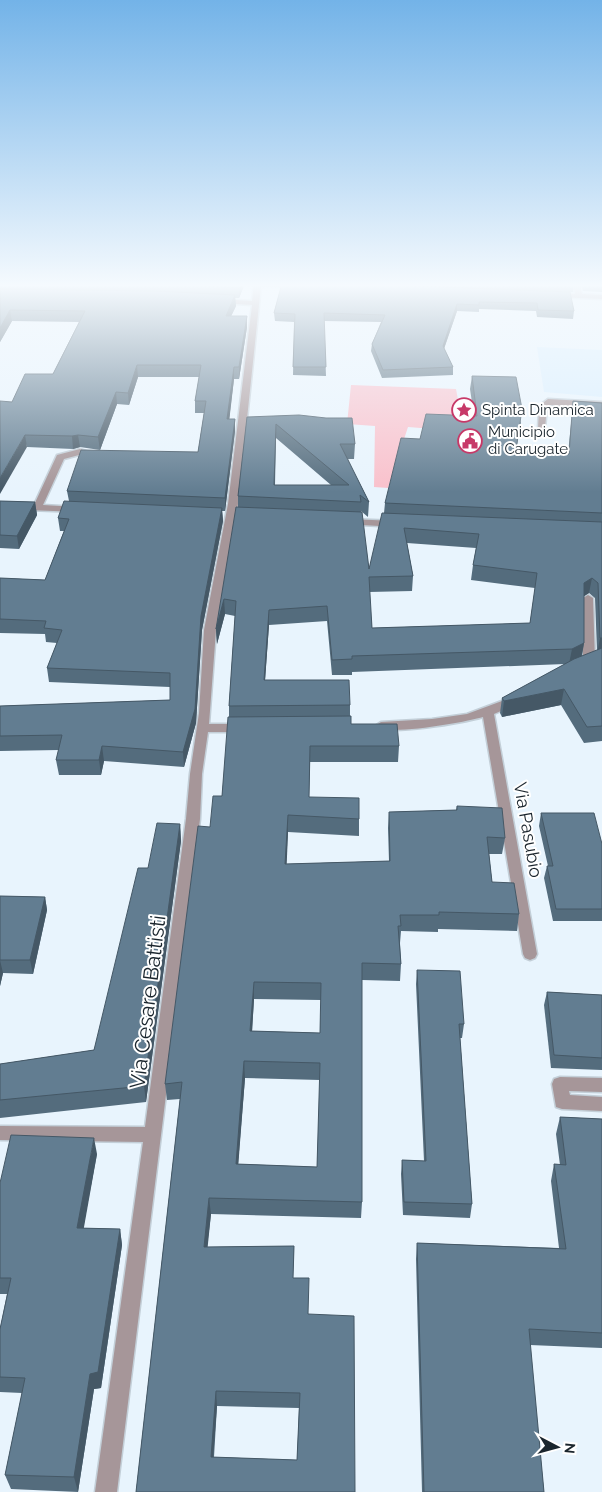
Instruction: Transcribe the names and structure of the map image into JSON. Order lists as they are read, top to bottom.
{
  "streets": {
    "street": ["Via Pasubio", "Via Cesare Battisti"]
  },
  "places": {
    "place": ["Spinta Dinamica"],
    "public building": ["Municipio di Carugate"]
  },
  "north": "right"
}
